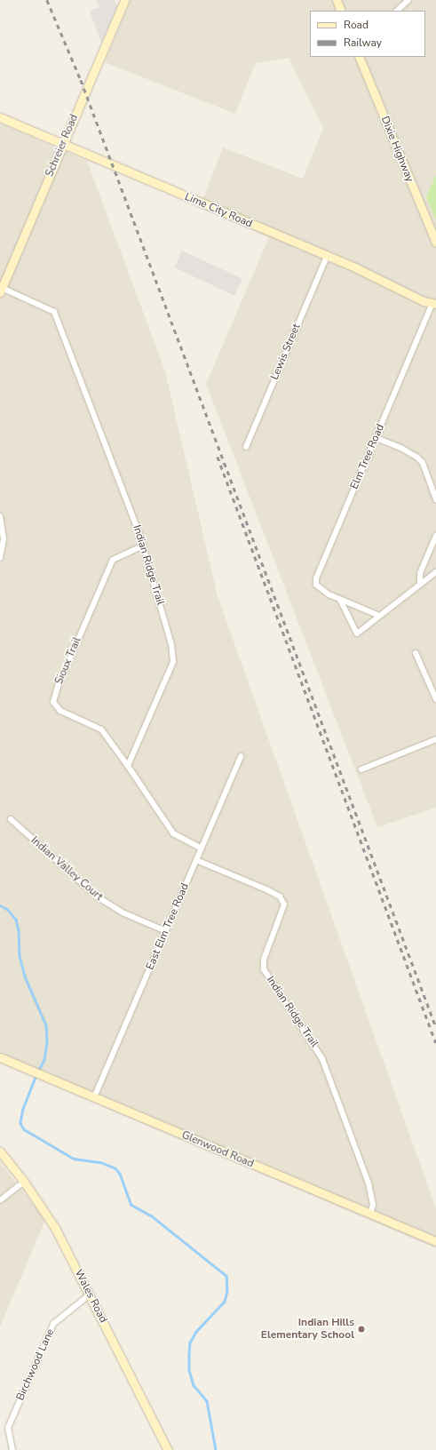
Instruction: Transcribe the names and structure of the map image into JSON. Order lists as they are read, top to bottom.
{
  "streets": {
    "street": [
      "Schreier Road",
      "Dixie Highway",
      "Lime City Road",
      "Lewis Street",
      "Elm Tree Road",
      "Indian Ridge Trail",
      "Sioux Trail",
      "Indian Valley Court",
      "East Elm Tree Road",
      "Glenwood Road",
      "Wales Road",
      "Birchwood Lane"
    ]
  },
  "crossings": [
    ["Schreier Road", "Lime City Road"],
    ["Schreier Road", "Indian Ridge Trail"],
    ["Lime City Road", "Lewis Street"],
    ["Lime City Road", "Elm Tree Road"],
    ["Indian Ridge Trail", "Sioux Trail"],
    ["Indian Ridge Trail", "East Elm Tree Road"],
    ["Indian Ridge Trail", "Glenwood Road"],
    ["Indian Valley Court", "East Elm Tree Road"],
    ["East Elm Tree Road", "Glenwood Road"],
    ["Wales Road", "Birchwood Lane"]
  ],
  "places": ["Indian Hills Elementary School"],
  "legend": ["Road", "Railway"]
}
